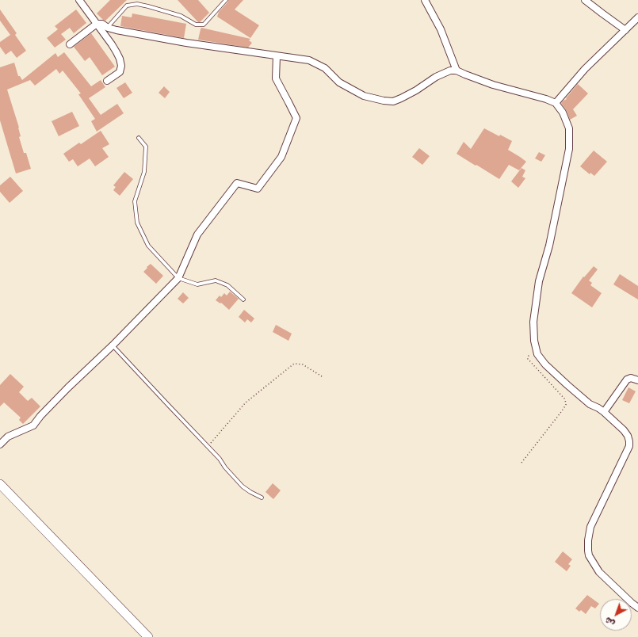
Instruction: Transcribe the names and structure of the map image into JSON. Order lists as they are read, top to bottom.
{
  "north": "bottom left"
}
